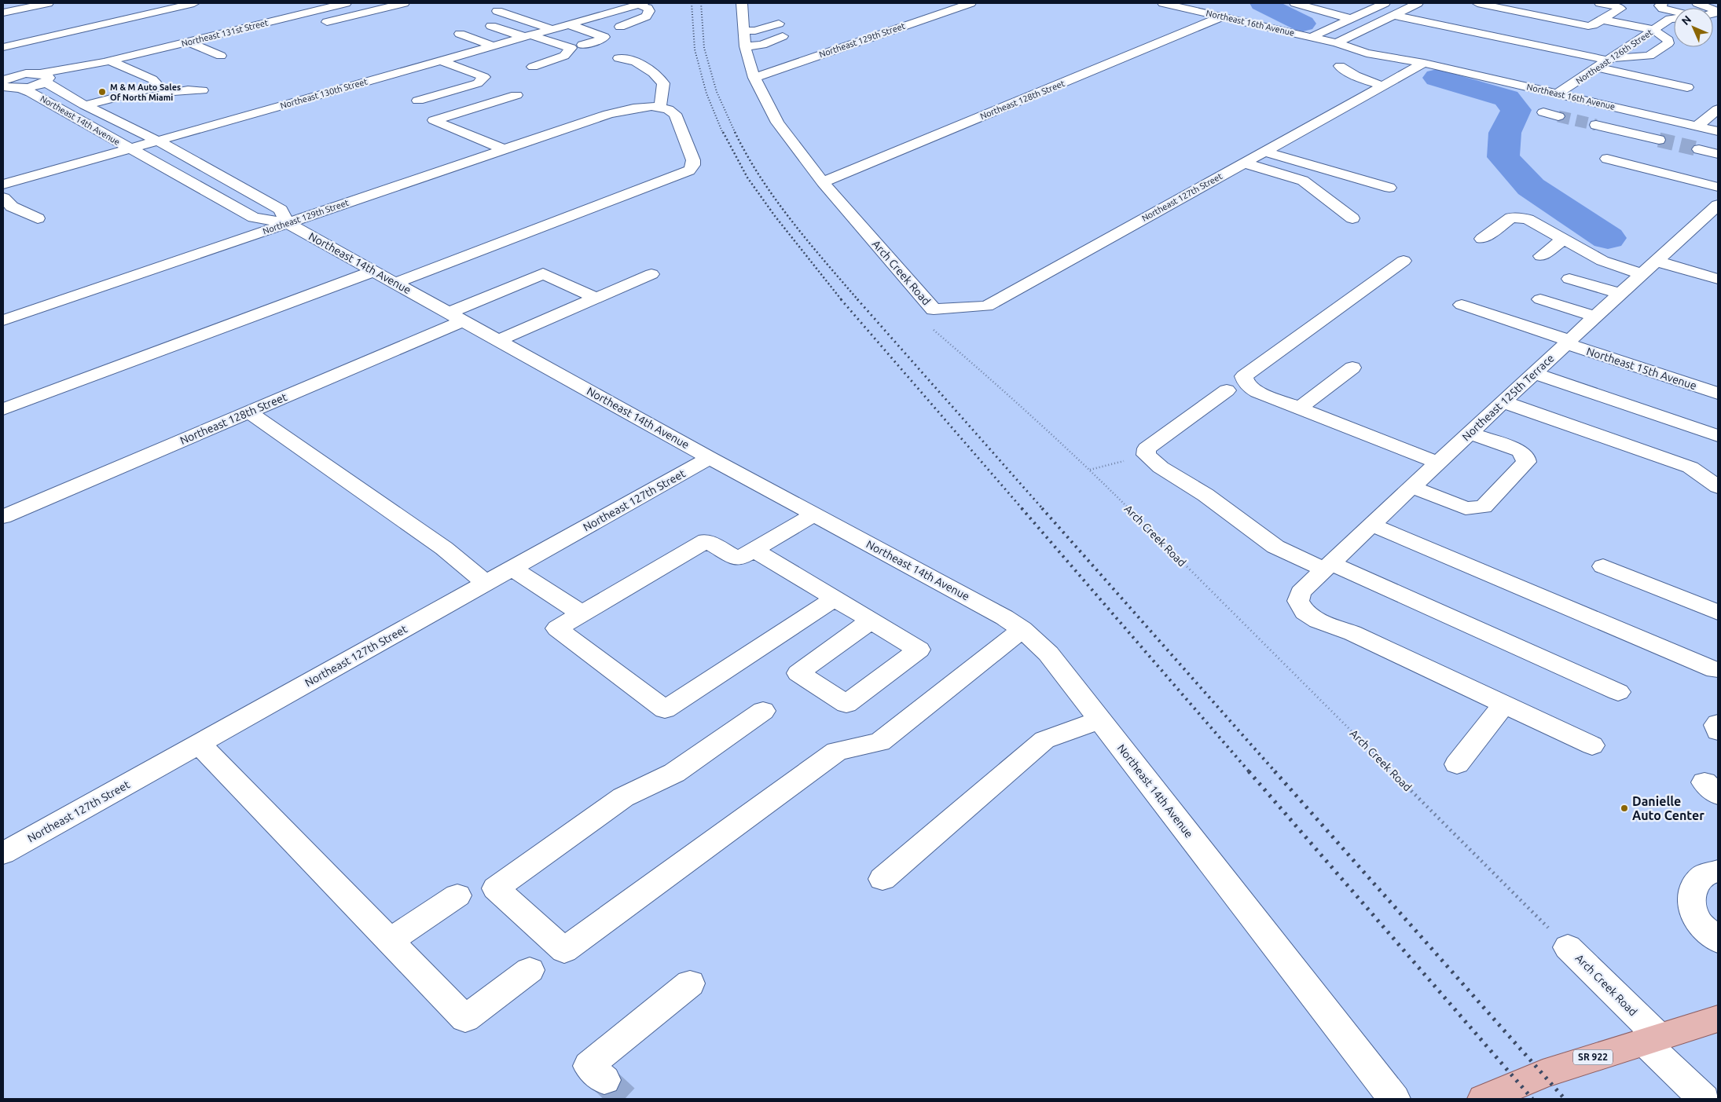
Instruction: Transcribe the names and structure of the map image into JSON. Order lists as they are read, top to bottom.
{
  "streets": {
    "main road": ["SR 922"],
    "street": [
      "Northeast 16th Avenue",
      "Northeast 131st Street",
      "Northeast 129th Street",
      "Northeast 126th Street",
      "Northeast 130th Street",
      "Northeast 128th Street",
      "Northeast 14th Avenue",
      "Northeast 127th Street",
      "Arch Creek Road",
      "Northeast 15th Avenue",
      "Northeast 125th Terrace"
    ]
  },
  "crossings": [
    ["Northeast 16th Avenue", "Northeast 126th Street"],
    ["Northeast 16th Avenue", "Northeast 128th Street"],
    ["Northeast 16th Avenue", "Northeast 127th Street"],
    ["Northeast 131st Street", "Northeast 14th Avenue"],
    ["Northeast 129th Street", "Northeast 14th Avenue"],
    ["Northeast 129th Street", "Arch Creek Road"],
    ["Northeast 130th Street", "Northeast 14th Avenue"],
    ["Northeast 128th Street", "Northeast 14th Avenue"],
    ["Northeast 128th Street", "Arch Creek Road"],
    ["Northeast 14th Avenue", "Northeast 127th Street"],
    ["Northeast 127th Street", "Arch Creek Road"],
    ["Arch Creek Road", "SR 922"],
    ["Northeast 15th Avenue", "Northeast 125th Terrace"]
  ],
  "places": ["M & M Auto Sales Of North Miami", "Danielle Auto Center"],
  "north": "top left"
}
